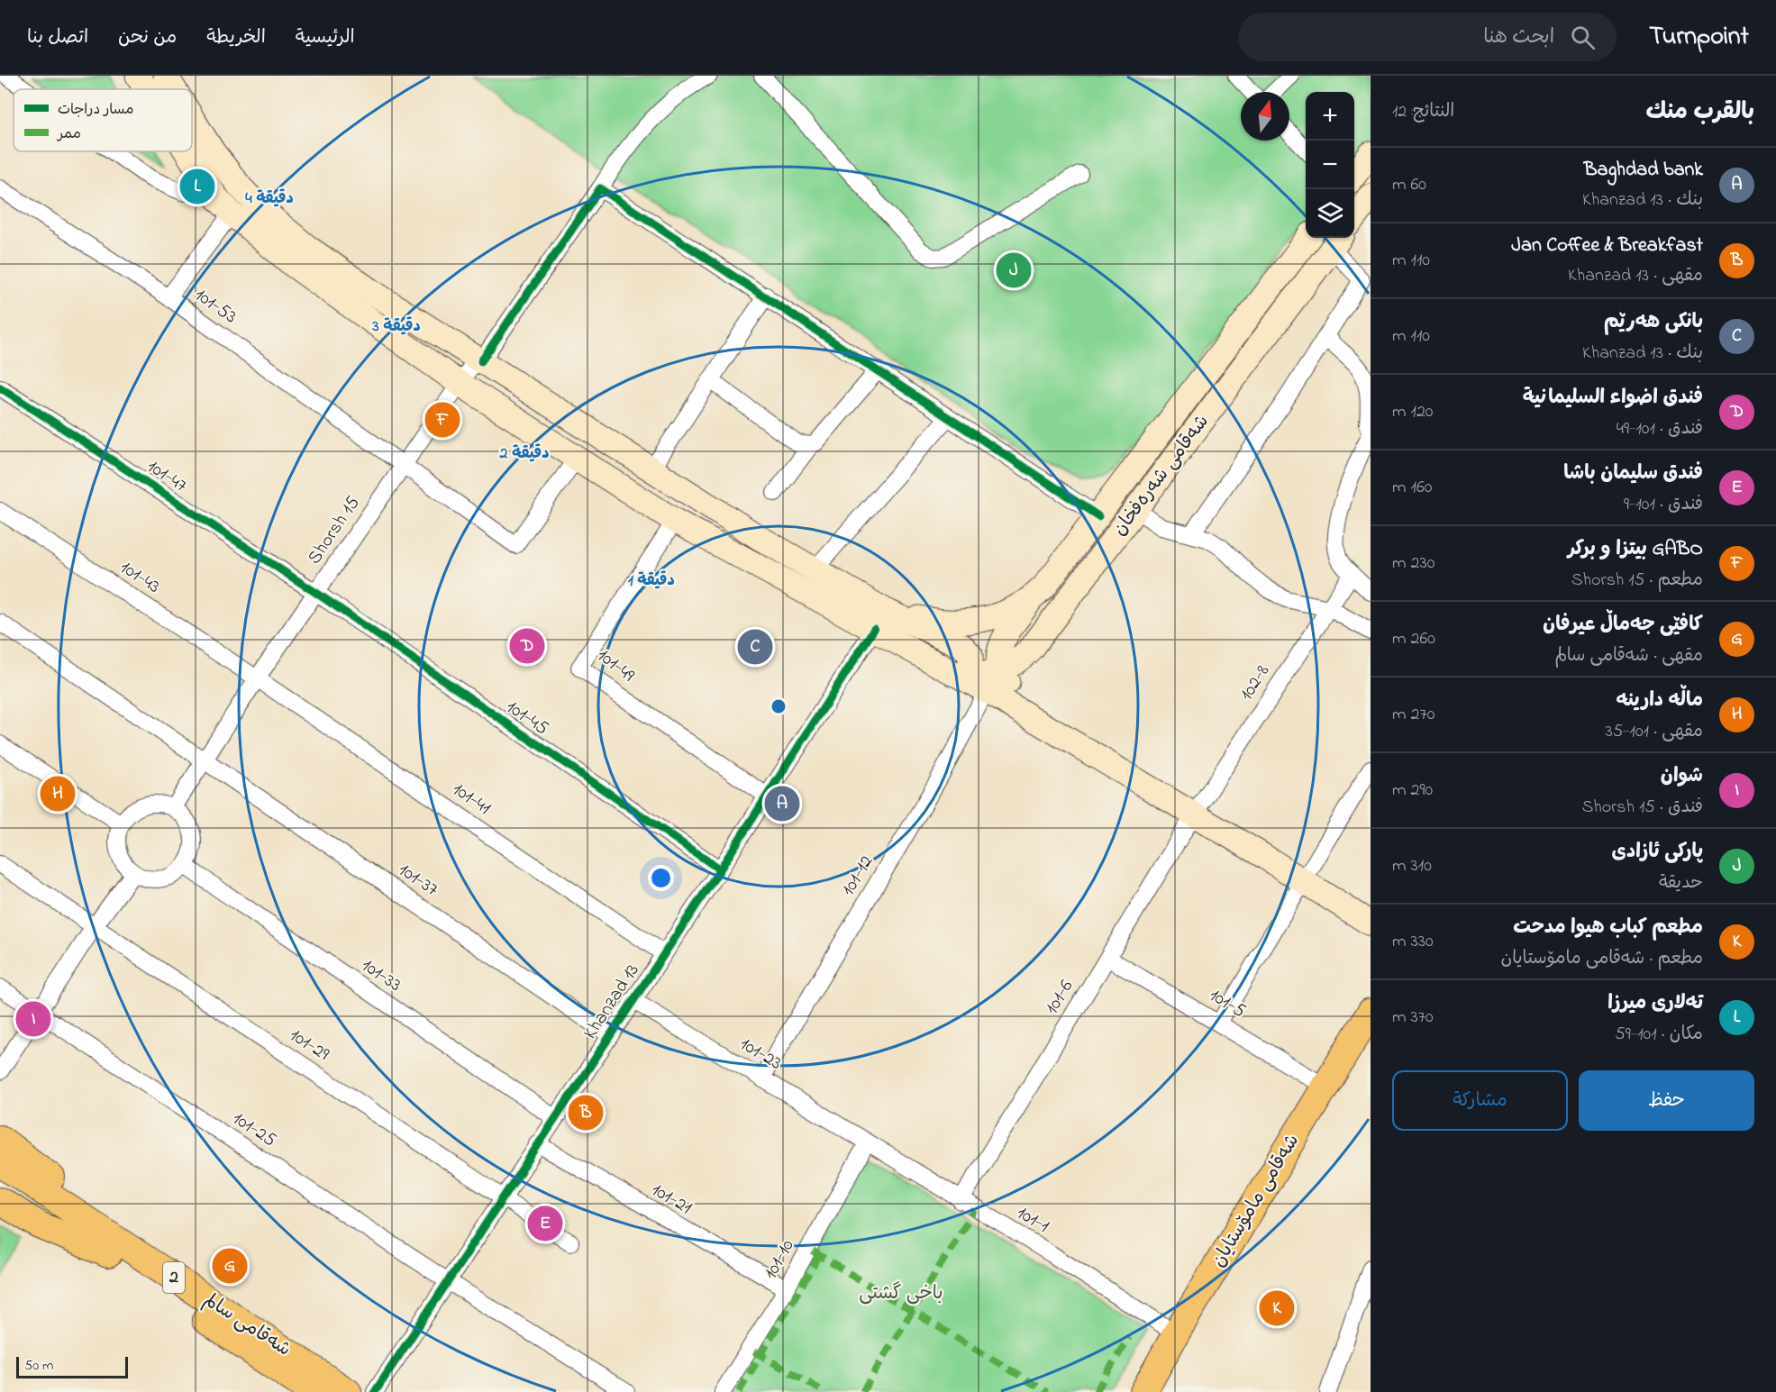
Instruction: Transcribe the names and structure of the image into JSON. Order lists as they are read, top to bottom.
{
  "streets": {
    "main road": [
      "شەقامی شەرەفخان",
      "شەقامی مامۆستایان",
      "2",
      "شەقامی سالم"
    ],
    "street": [
      "101-53",
      "101-47",
      "Shorsh 15",
      "101-43",
      "101-49",
      "102-8",
      "101-45",
      "101-41",
      "101-12",
      "101-37",
      "101-33",
      "101-6",
      "Khanzad 13",
      "101-5",
      "101-29",
      "101-23",
      "101-25",
      "101-21",
      "101-1",
      "101-10"
    ]
  },
  "crossings": [
    ["101-53", "Shorsh 15"],
    ["101-47", "Shorsh 15"],
    ["101-47", "101-45"],
    ["Shorsh 15", "101-43"],
    ["Shorsh 15", "101-45"],
    ["Shorsh 15", "101-41"],
    ["Shorsh 15", "101-37"],
    ["Shorsh 15", "101-33"],
    ["101-43", "101-41"],
    ["101-49", "Khanzad 13"],
    ["102-8", "101-6"],
    ["101-45", "Khanzad 13"],
    ["101-41", "Khanzad 13"],
    ["101-12", "101-23"],
    ["101-37", "Khanzad 13"],
    ["101-33", "Khanzad 13"],
    ["101-6", "101-5"],
    ["101-6", "101-1"],
    ["Khanzad 13", "101-29"],
    ["Khanzad 13", "101-23"],
    ["Khanzad 13", "101-25"],
    ["Khanzad 13", "101-21"],
    ["101-5", "شەقامی مامۆستایان"],
    ["101-23", "101-1"],
    ["101-23", "101-10"],
    ["101-21", "101-10"],
    ["شەقامی مامۆستایان", "101-1"],
    ["101-1", "101-10"]
  ],
  "parks": ["باخی گشتی"],
  "legend": ["مسار دراجات", "ممر"],
  "scale_bar": "50 m",
  "north": "top",
  "page": {
    "header": "Turnpoint",
    "search": "ابحث هنا",
    "nav": [
      "الرئيسية",
      "الخريطة",
      "من نحن",
      "اتصل بنا"
    ],
    "heading": ["بالقرب منك", "النتائج: 12"],
    "map_buttons": ["+", "−"],
    "list": [
      {
        "mark": "A",
        "name": "Baghdad bank",
        "note": "بنك · Khanzad 13",
        "value": "60 m"
      },
      {
        "mark": "B",
        "name": "Jan Coffee & Breakfast",
        "note": "مقهى · Khanzad 13",
        "value": "110 m"
      },
      {
        "mark": "C",
        "name": "بانکی هەرێم",
        "note": "بنك · Khanzad 13",
        "value": "110 m"
      },
      {
        "mark": "D",
        "name": "فندق اضواء السليمانية",
        "note": "فندق · 101-49",
        "value": "120 m"
      },
      {
        "mark": "E",
        "name": "فندق سليمان باشا",
        "note": "فندق · 101-9",
        "value": "160 m"
      },
      {
        "mark": "F",
        "name": "GABO بيتزا و بركر",
        "note": "مطعم · Shorsh 15",
        "value": "230 m"
      },
      {
        "mark": "G",
        "name": "کافێی جەماڵ عیرفان",
        "note": "مقهى · شەقامی سالم",
        "value": "260 m"
      },
      {
        "mark": "H",
        "name": "ماڵە دارینە",
        "note": "مقهى · 101-35",
        "value": "270 m"
      },
      {
        "mark": "I",
        "name": "شوان",
        "note": "فندق · Shorsh 15",
        "value": "290 m"
      },
      {
        "mark": "J",
        "name": "پارکی ئازادی",
        "note": "حديقة",
        "value": "310 m"
      },
      {
        "mark": "K",
        "name": "مطعم كباب هيوا مدحت",
        "note": "مطعم · شەقامی مامۆستایان",
        "value": "330 m"
      },
      {
        "mark": "L",
        "name": "تەلاری میرزا",
        "note": "مكان · 101-59",
        "value": "370 m"
      }
    ],
    "pins": [
      "L",
      "J",
      "F",
      "D",
      "C",
      "H",
      "A",
      "I",
      "B",
      "E",
      "G",
      "K"
    ],
    "buttons": ["حفظ", "مشاركة"],
    "scale": "50 m"
  },
  "rings": [
    "4 دقيقة",
    "3 دقيقة",
    "2 دقيقة",
    "1 دقيقة"
  ]
}
